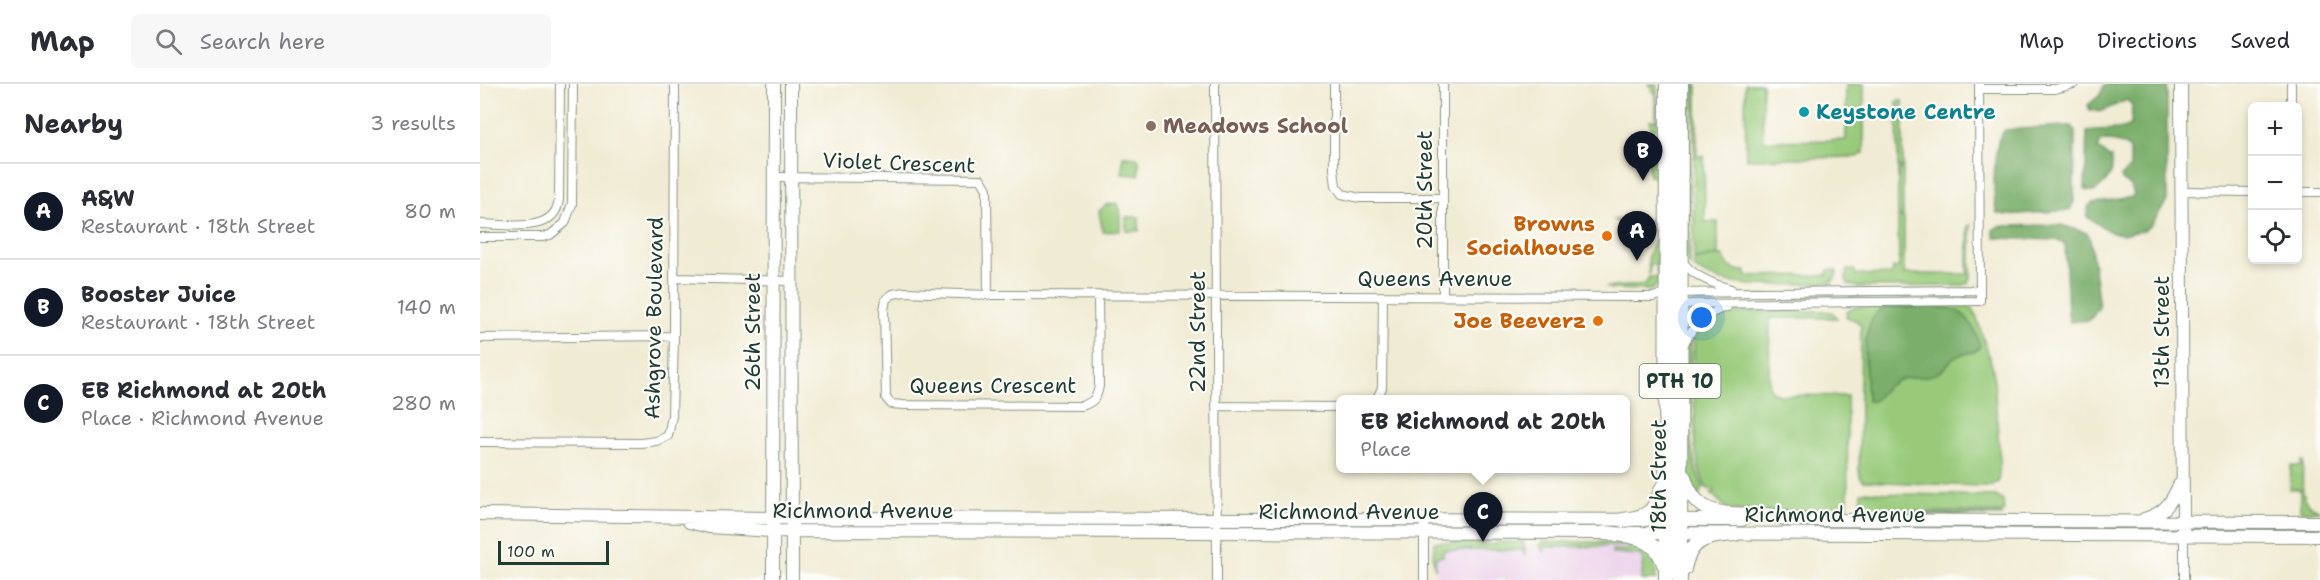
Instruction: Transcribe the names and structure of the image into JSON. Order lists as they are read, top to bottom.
{
  "streets": {
    "main road": [
      "26th Street",
      "13th Street",
      "PTH 10",
      "18th Street",
      "Richmond Avenue"
    ],
    "street": [
      "Violet Crescent",
      "20th Street",
      "Queens Avenue",
      "Ashgrove Boulevard",
      "22nd Street",
      "Queens Crescent"
    ]
  },
  "crossings": [
    ["Violet Crescent", "26th Street"],
    ["Violet Crescent", "Queens Crescent"],
    ["20th Street", "Queens Avenue"],
    ["Queens Avenue", "22nd Street"],
    ["Queens Avenue", "Queens Crescent"],
    ["Queens Avenue", "18th Street"],
    ["26th Street", "Richmond Avenue"],
    ["22nd Street", "Queens Crescent"],
    ["22nd Street", "Richmond Avenue"],
    ["13th Street", "Richmond Avenue"],
    ["18th Street", "Richmond Avenue"]
  ],
  "places": [
    "Keystone Centre",
    "Meadows School",
    "Browns Socialhouse",
    "Joe Beeverz"
  ],
  "scale_bar": "100 m",
  "page": {
    "header": "Map",
    "search": "Search here",
    "nav": ["Map", "Directions", "Saved"],
    "heading": ["Nearby", "3 results"],
    "map_buttons": ["+", "−"],
    "pins": ["B", "A", "C"],
    "list": [
      {
        "mark": "A",
        "name": "A&W",
        "note": "Restaurant · 18th Street",
        "value": "80 m"
      },
      {
        "mark": "B",
        "name": "Booster Juice",
        "note": "Restaurant · 18th Street",
        "value": "140 m"
      },
      {
        "mark": "C",
        "name": "EB Richmond at 20th",
        "note": "Place · Richmond Avenue",
        "value": "280 m"
      }
    ],
    "popup": ["EB Richmond at 20th", "Place"],
    "scale": "100 m"
  }
}
